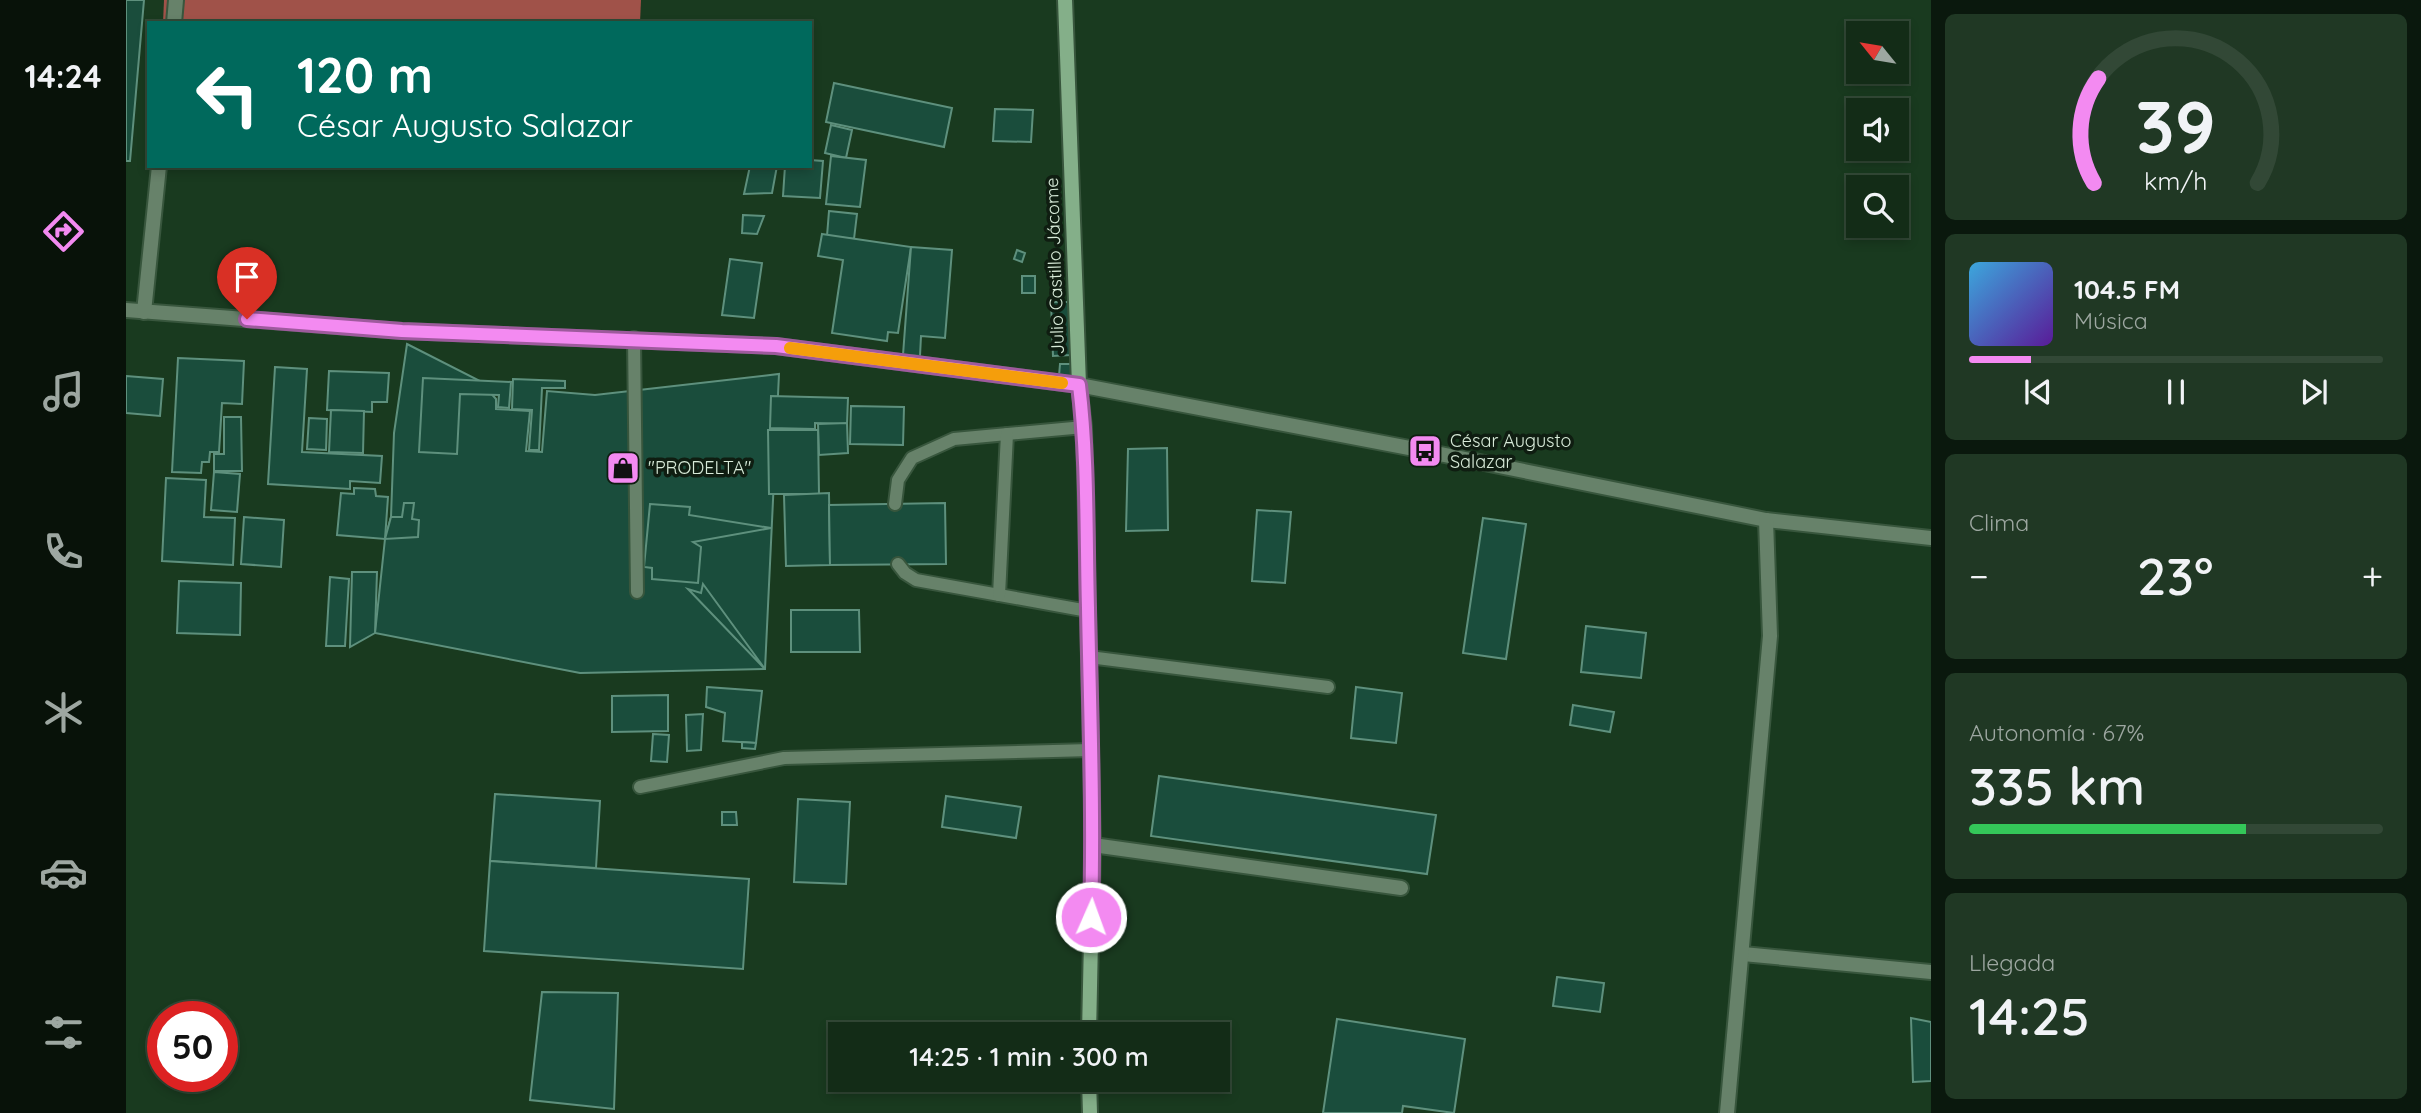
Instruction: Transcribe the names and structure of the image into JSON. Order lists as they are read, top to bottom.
{
  "streets": {
    "main road": ["Julio Castillo Jácome"]
  },
  "places": {
    "bus stop": ["César Augusto Salazar"],
    "shop": ["\"PRODELTA\""]
  },
  "north": "top left",
  "page": {
    "tabs": "14:24",
    "turn": ["120 m", "César Augusto Salazar"],
    "song": ["104.5 FM", "Música"],
    "tile": [
      "Clima",
      ["Autonomía · 67%", "335 km"],
      ["Llegada", "14:25"]
    ],
    "heat": ["−", "23°", "+"],
    "limit": "50",
    "trip": "14:25 · 1 min · 300 m",
    "gauge": ["39", "km/h"]
  }
}
